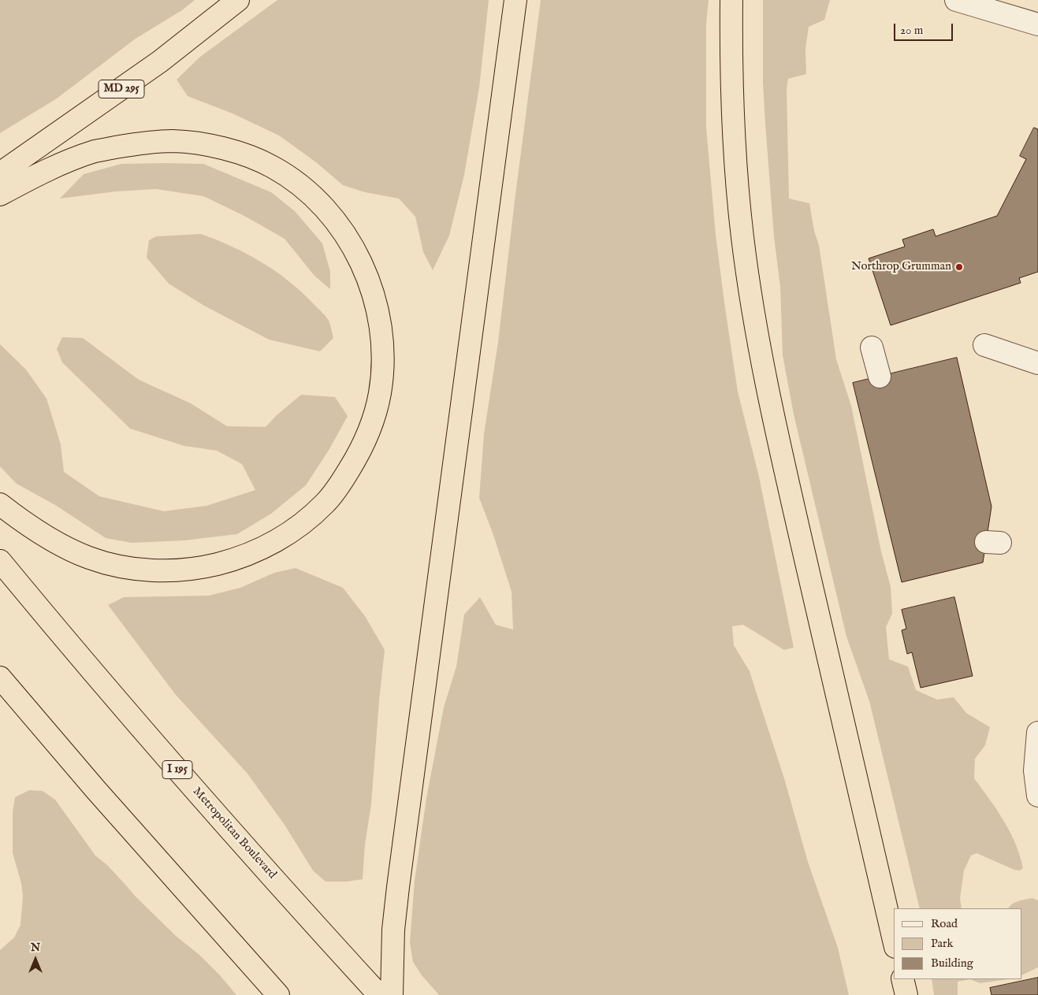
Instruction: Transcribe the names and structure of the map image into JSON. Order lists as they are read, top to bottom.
{
  "streets": {
    "highway": ["MD 295", "I 195", "Metropolitan Boulevard"]
  },
  "places": ["Northrop Grumman"],
  "legend": ["Road", "Park", "Building"],
  "scale_bar": "20 m",
  "north": "top"
}
